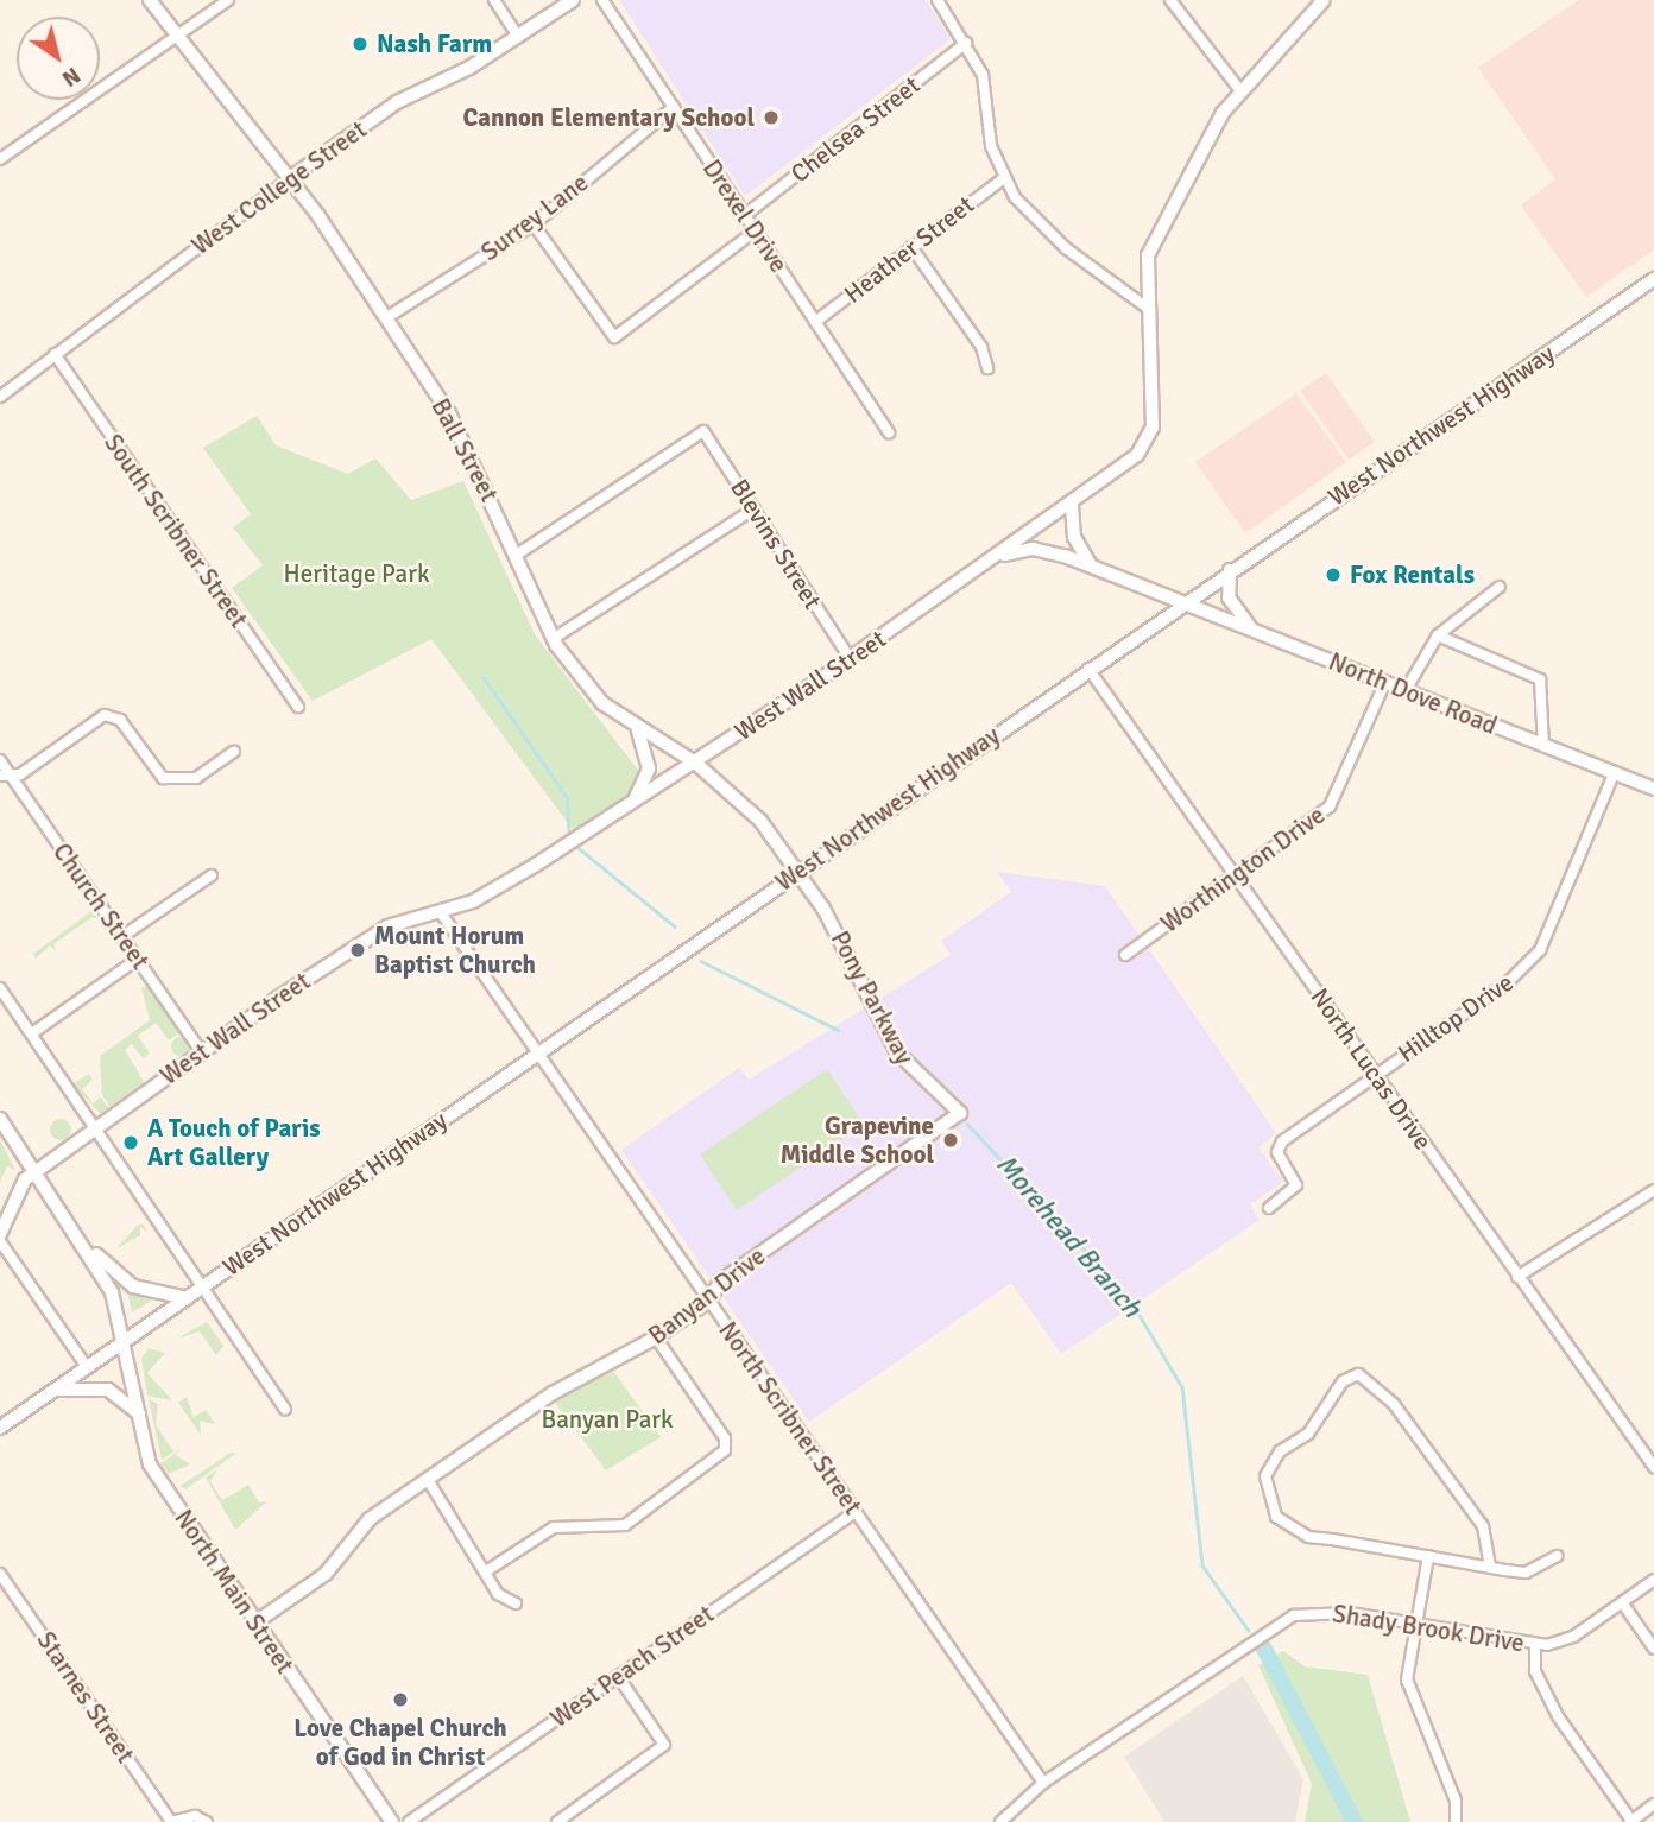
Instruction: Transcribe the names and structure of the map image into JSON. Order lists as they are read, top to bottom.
{
  "streets": {
    "main road": [
      "West College Street",
      "West Northwest Highway",
      "Ball Street",
      "West Wall Street",
      "North Dove Road",
      "Pony Parkway",
      "Banyan Drive",
      "North Main Street"
    ],
    "street": [
      "Chelsea Street",
      "Drexel Drive",
      "Surrey Lane",
      "Heather Street",
      "South Scribner Street",
      "Blevins Street",
      "Worthington Drive",
      "Church Street",
      "Hilltop Drive",
      "North Lucas Drive",
      "North Scribner Street",
      "Shady Brook Drive",
      "West Peach Street",
      "Starnes Street"
    ]
  },
  "crossings": [
    ["Chelsea Street", "Drexel Drive"],
    ["West College Street", "Ball Street"],
    ["West College Street", "South Scribner Street"],
    ["Drexel Drive", "Surrey Lane"],
    ["Drexel Drive", "Heather Street"],
    ["Surrey Lane", "Ball Street"],
    ["West Northwest Highway", "Ball Street"],
    ["West Northwest Highway", "North Dove Road"],
    ["West Northwest Highway", "Pony Parkway"],
    ["West Northwest Highway", "North Lucas Drive"],
    ["West Northwest Highway", "North Scribner Street"],
    ["West Northwest Highway", "North Main Street"],
    ["Ball Street", "Blevins Street"],
    ["Ball Street", "West Wall Street"],
    ["Ball Street", "Pony Parkway"],
    ["Blevins Street", "West Wall Street"],
    ["West Wall Street", "North Dove Road"],
    ["West Wall Street", "Church Street"],
    ["North Dove Road", "Worthington Drive"],
    ["North Dove Road", "Hilltop Drive"],
    ["Worthington Drive", "North Lucas Drive"],
    ["Pony Parkway", "Banyan Drive"],
    ["Hilltop Drive", "North Lucas Drive"],
    ["Banyan Drive", "North Scribner Street"],
    ["Banyan Drive", "North Main Street"],
    ["North Scribner Street", "Shady Brook Drive"],
    ["North Scribner Street", "West Peach Street"]
  ],
  "water": ["Morehead Branch"],
  "parks": ["Heritage Park", "Banyan Park"],
  "places": [
    "Nash Farm",
    "Cannon Elementary School",
    "Fox Rentals",
    "Mount Horum Baptist Church",
    "Grapevine Middle School",
    "A Touch of Paris Art Gallery",
    "Love Chapel Church of God in Christ"
  ],
  "north": "bottom right"
}
